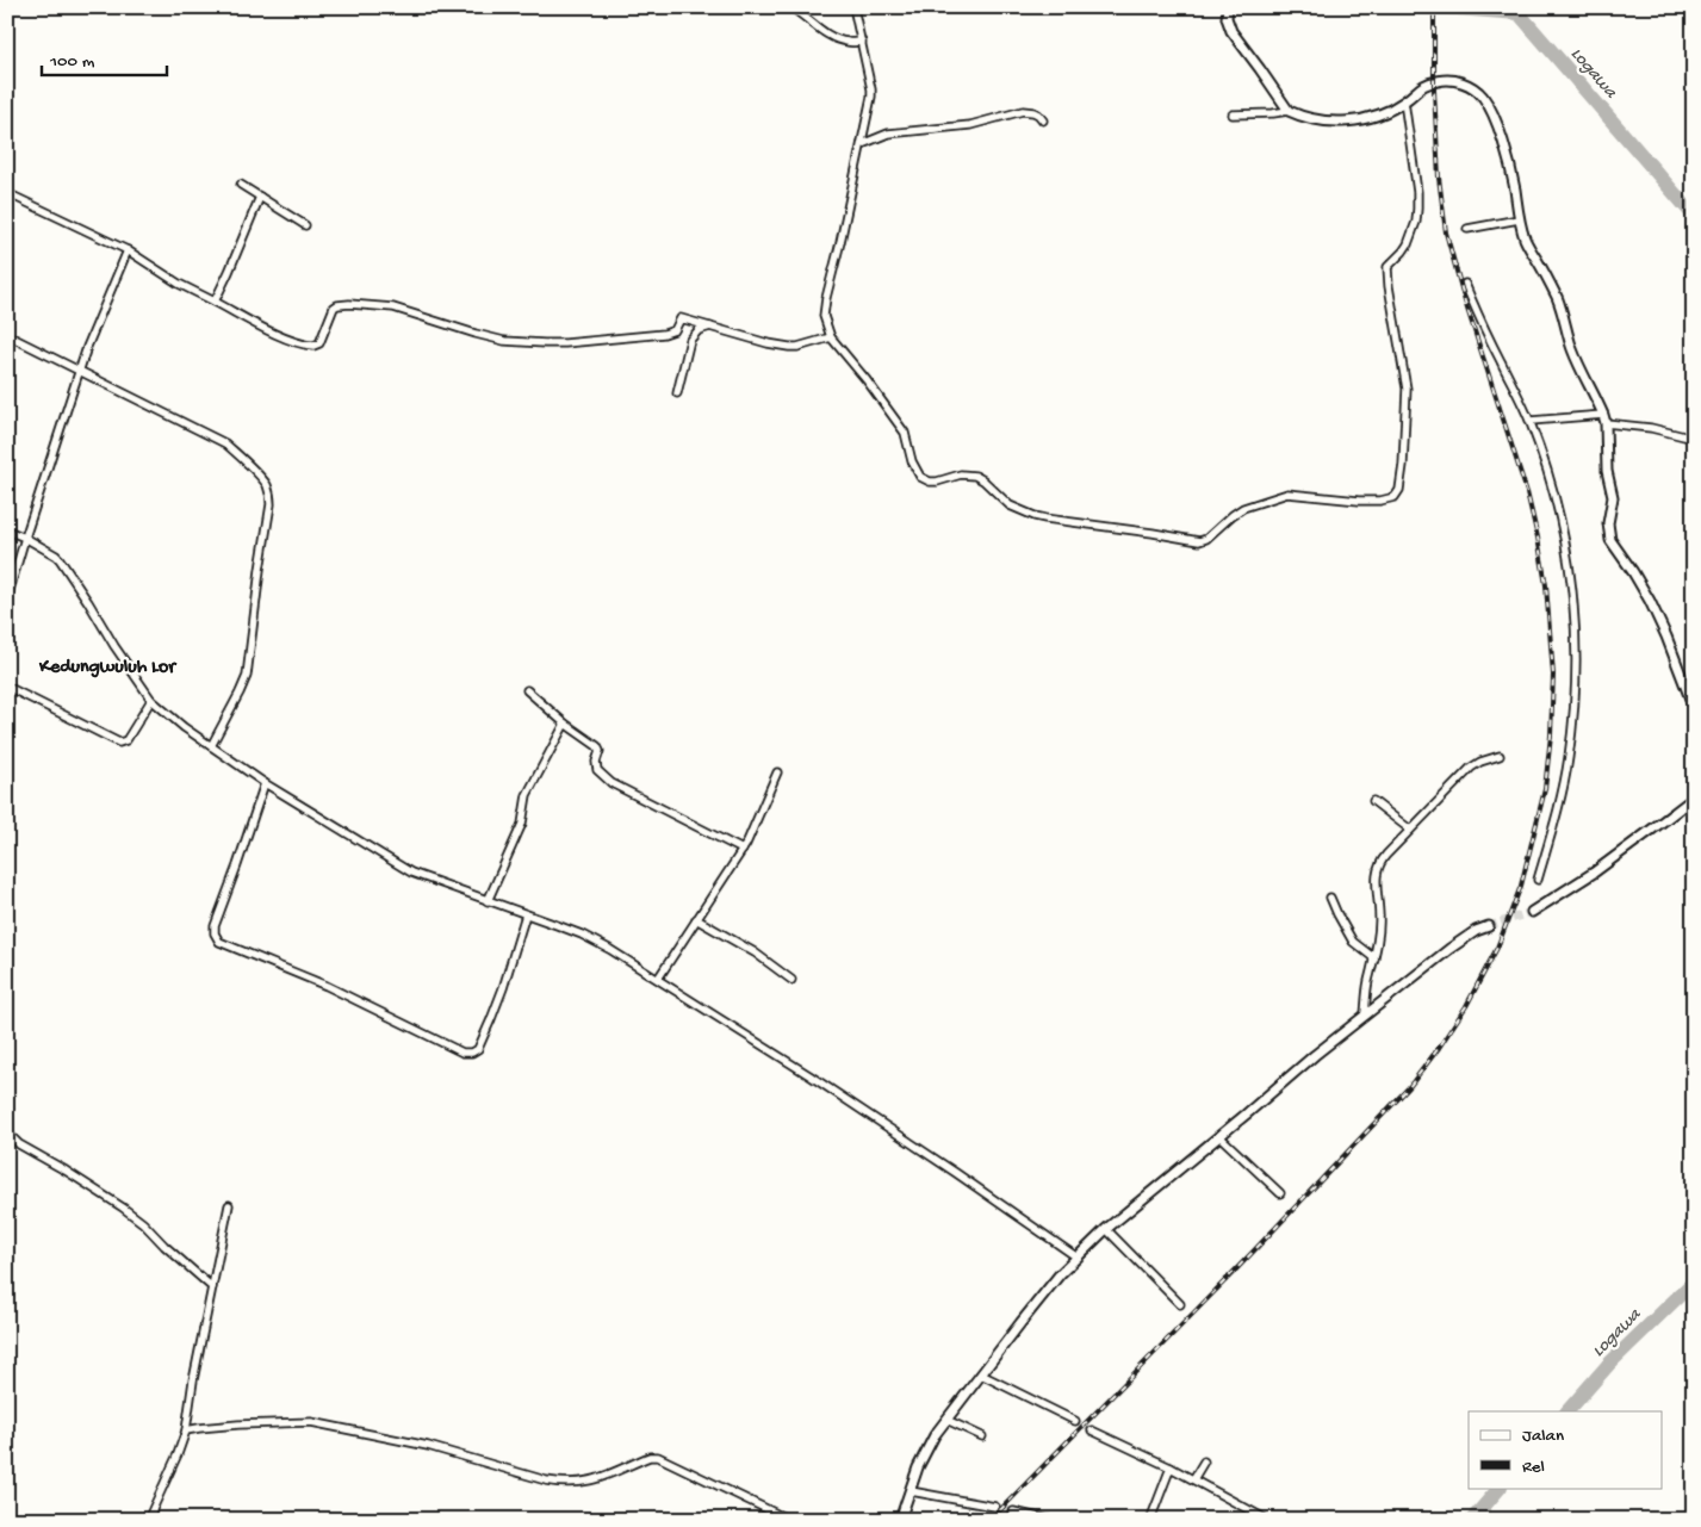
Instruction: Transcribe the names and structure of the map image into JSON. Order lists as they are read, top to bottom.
{
  "districts": ["Kedungwuluh Lor"],
  "water": ["Logawa"],
  "legend": ["Jalan", "Rel"],
  "scale_bar": "100 m"
}
